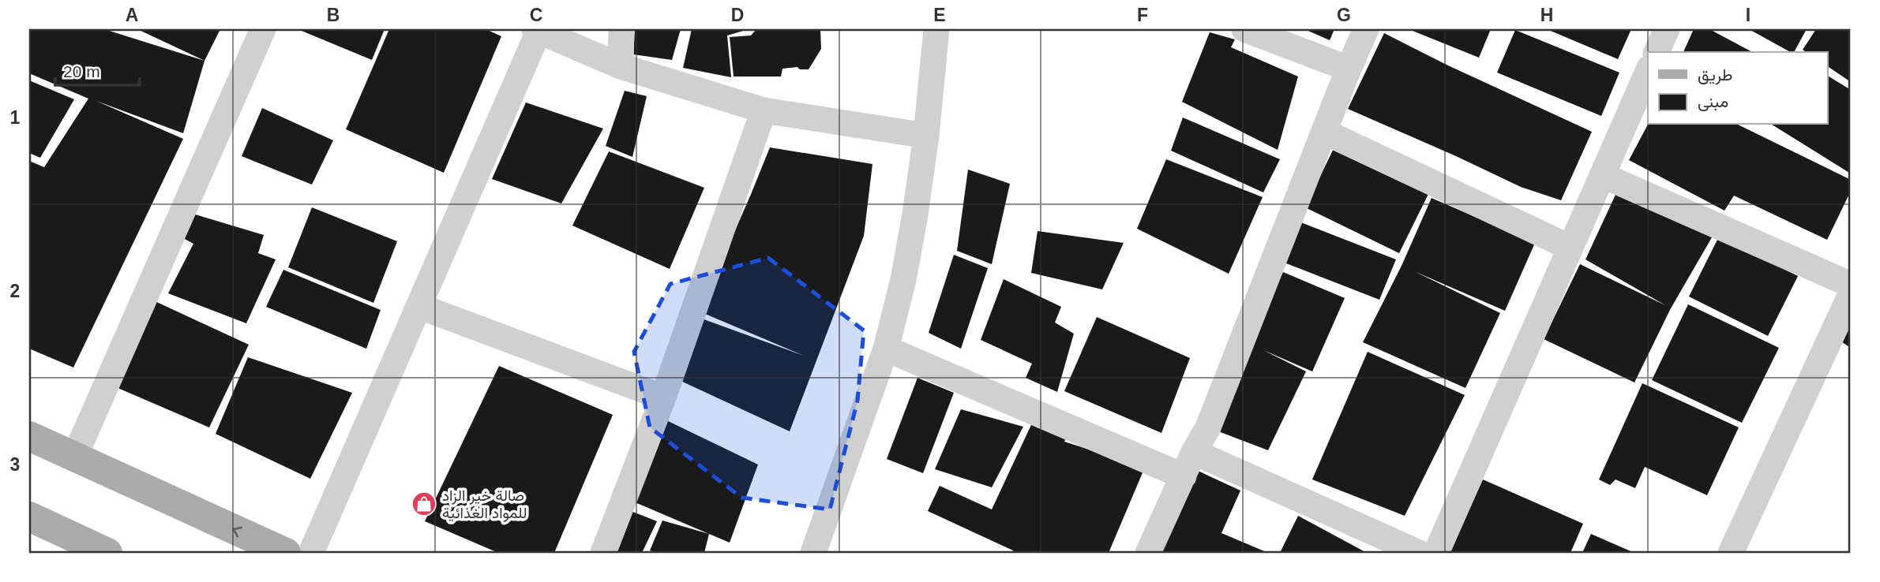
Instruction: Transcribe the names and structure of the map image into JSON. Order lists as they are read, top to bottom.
{
  "places": {
    "shop": ["صالة خير الزاد للمواد الغذائية"]
  },
  "legend": ["طريق", "مبنى"],
  "scale_bar": "20 m",
  "grid": {
    "columns": [
      "A",
      "B",
      "C",
      "D",
      "E",
      "F",
      "G",
      "H",
      "I"
    ],
    "rows": ["1", "2", "3"]
  }
}
